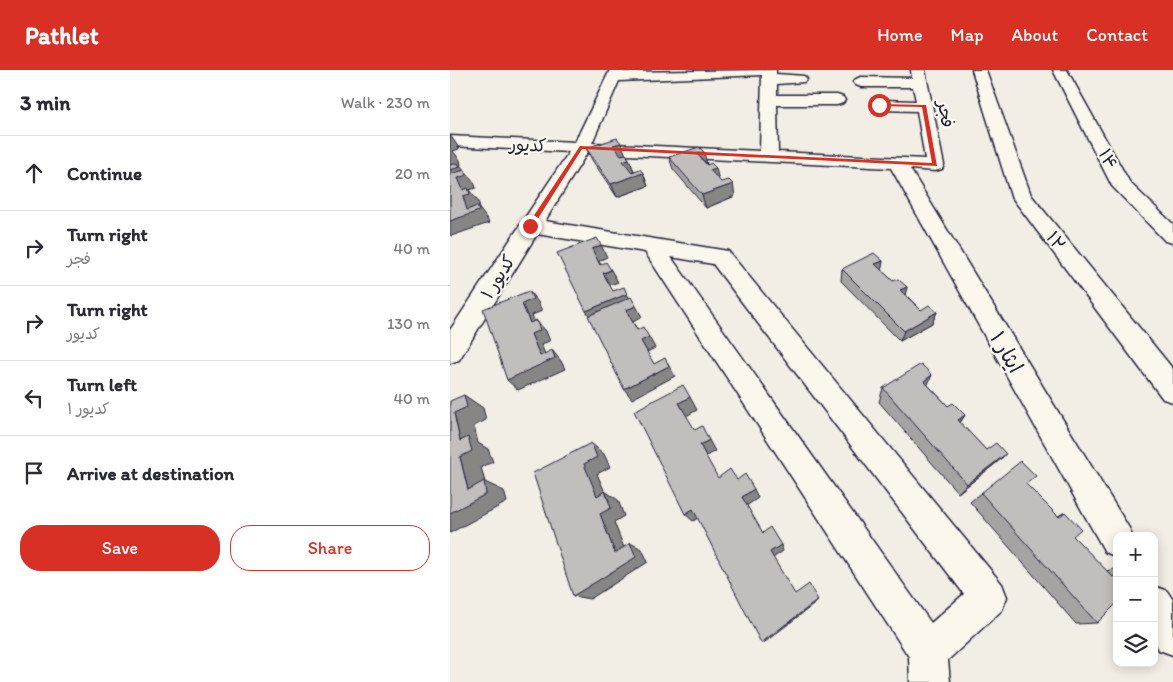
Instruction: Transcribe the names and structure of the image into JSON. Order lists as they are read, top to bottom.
{
  "streets": {
    "street": [
      "فجر",
      "کدیور",
      "۱۴",
      "۱۲",
      "کدیور ۱",
      "ایثار ۱"
    ]
  },
  "crossings": [
    ["فجر", "کدیور"],
    ["کدیور", "کدیور ۱"],
    ["کدیور", "ایثار ۱"]
  ],
  "page": {
    "header": "Pathlet",
    "nav": [
      "Home",
      "Map",
      "About",
      "Contact"
    ],
    "heading": ["3 min", "Walk · 230 m"],
    "list": [
      ["Continue", "20 m"],
      ["Turn right", "فجر", "40 m"],
      ["Turn right", "کدیور", "130 m"],
      ["Turn left", "کدیور ۱", "40 m"],
      "Arrive at destination"
    ],
    "buttons": ["Save", "Share"],
    "map_buttons": ["+", "−"]
  }
}
